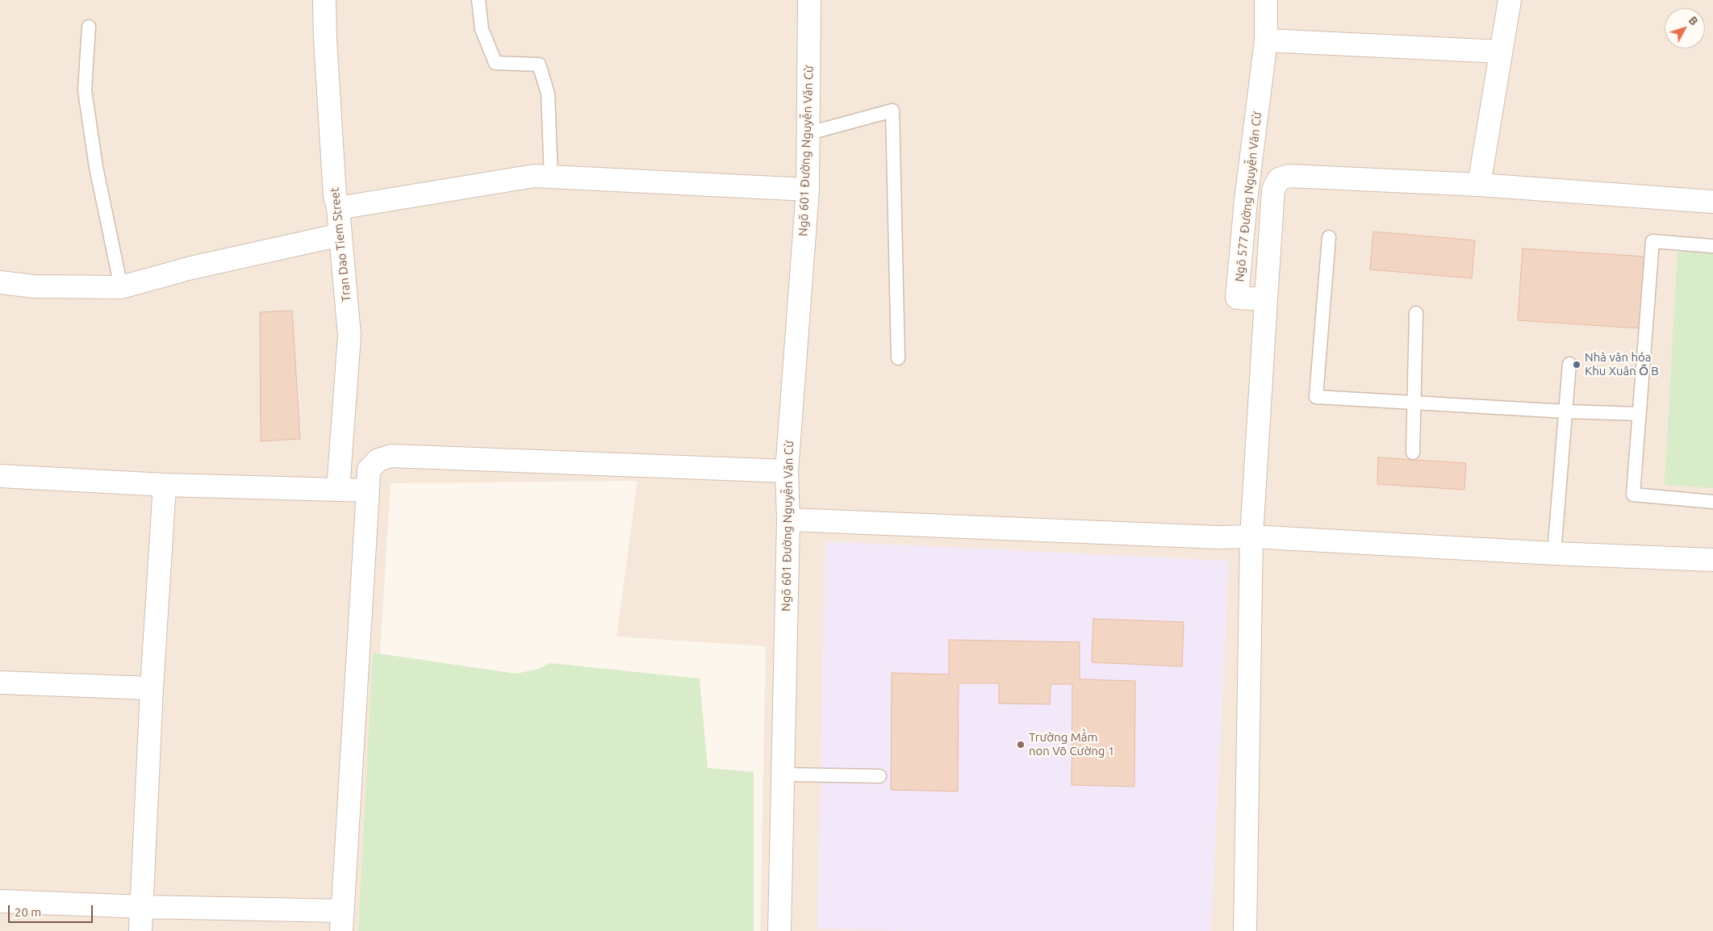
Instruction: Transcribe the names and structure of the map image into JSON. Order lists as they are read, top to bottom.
{
  "streets": {
    "street": ["Ngõ 601 Đường Nguyễn Văn Cừ", "Ngõ 577 Đường Nguyễn Văn Cừ", "Tran Dao Tiem Street"]
  },
  "places": ["Nhà văn hóa Khu Xuân Ổ B", "Trường Mầm non Võ Cường 1"],
  "scale_bar": "20 m",
  "north": "top right"
}
